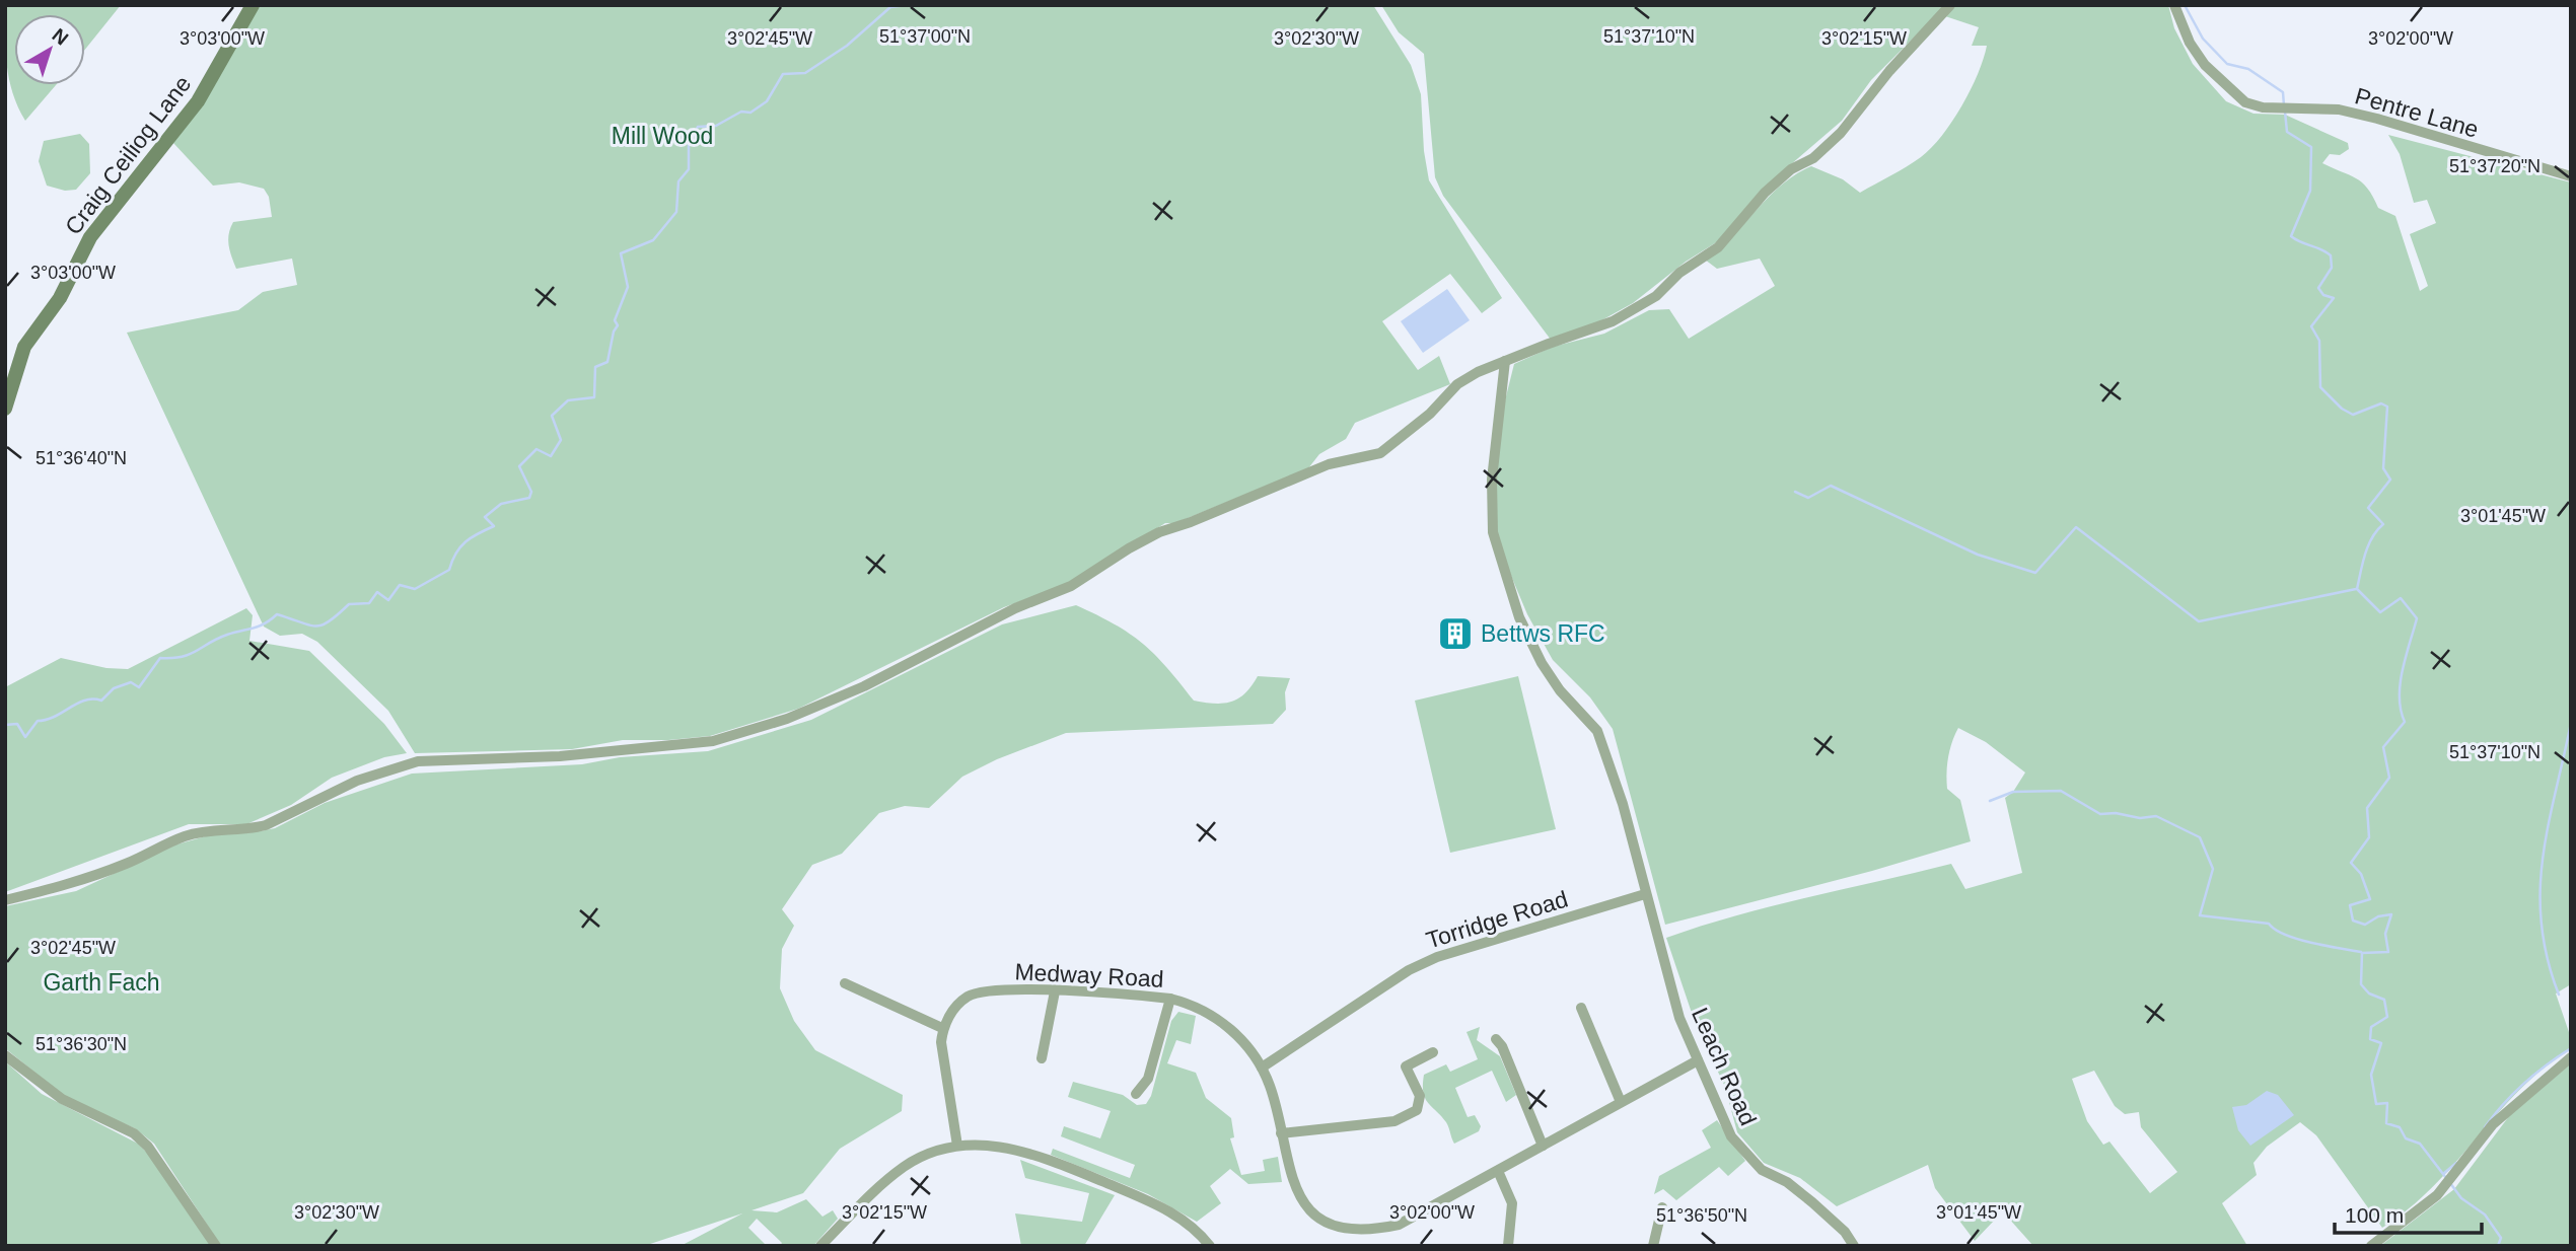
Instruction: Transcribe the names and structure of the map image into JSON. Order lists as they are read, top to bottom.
{
  "streets": {
    "street": [
      "Pentre Lane",
      "Craig Ceiliog Lane",
      "Torridge Road",
      "Medway Road",
      "Leach Road"
    ]
  },
  "crossings": [
    ["Torridge Road", "Medway Road"],
    ["Torridge Road", "Leach Road"],
    ["Medway Road", "Leach Road"]
  ],
  "parks": ["Mill Wood", "Garth Fach"],
  "places": {
    "building": ["Bettws RFC"]
  },
  "scale_bar": "100 m",
  "north": "top right",
  "coordinates": [
    "51°37'10\"N",
    "51°37'00\"N",
    "3°03'00\"W",
    "3°02'45\"W",
    "3°02'30\"W",
    "3°02'00\"W",
    "3°02'15\"W",
    "51°37'20\"N",
    "51°36'40\"N",
    "3°01'45\"W",
    "51°36'30\"N",
    "51°36'50\"N"
  ]
}
